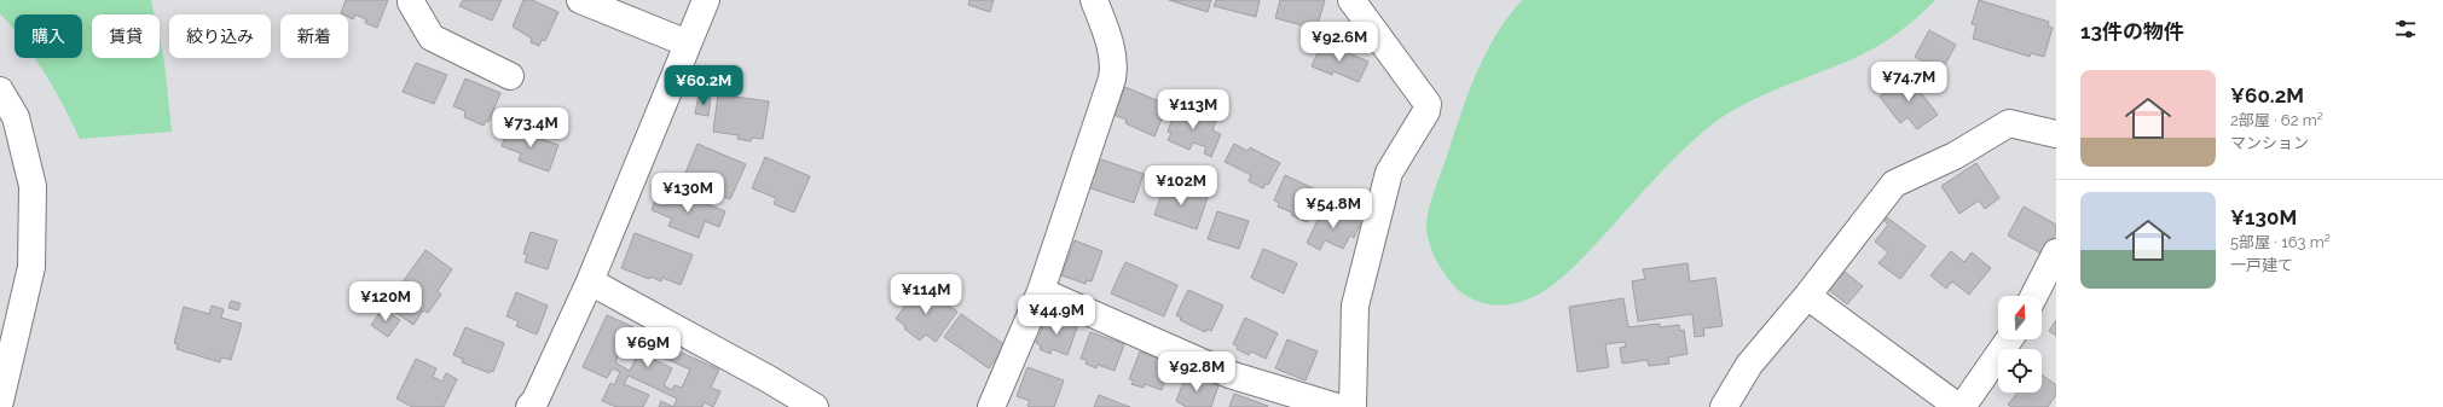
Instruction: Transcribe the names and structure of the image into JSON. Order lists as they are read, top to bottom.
{
  "north": "top",
  "page": {
    "heading": "13件の物件",
    "chip": [
      "購入",
      "賃貸",
      "絞り込み",
      "新着"
    ],
    "price": [
      "¥92.6M",
      "¥74.7M",
      "¥60.2M",
      "¥113M",
      "¥73.4M",
      "¥102M",
      "¥130M",
      "¥54.8M",
      "¥114M",
      "¥120M",
      "¥44.9M",
      "¥69M",
      "¥92.8M"
    ],
    "list": [
      {
        "name": "¥60.2M",
        "note": "2部屋 · 62 m² · マンション"
      },
      {
        "name": "¥130M",
        "note": "5部屋 · 163 m² · 一戸建て"
      }
    ]
  }
}
